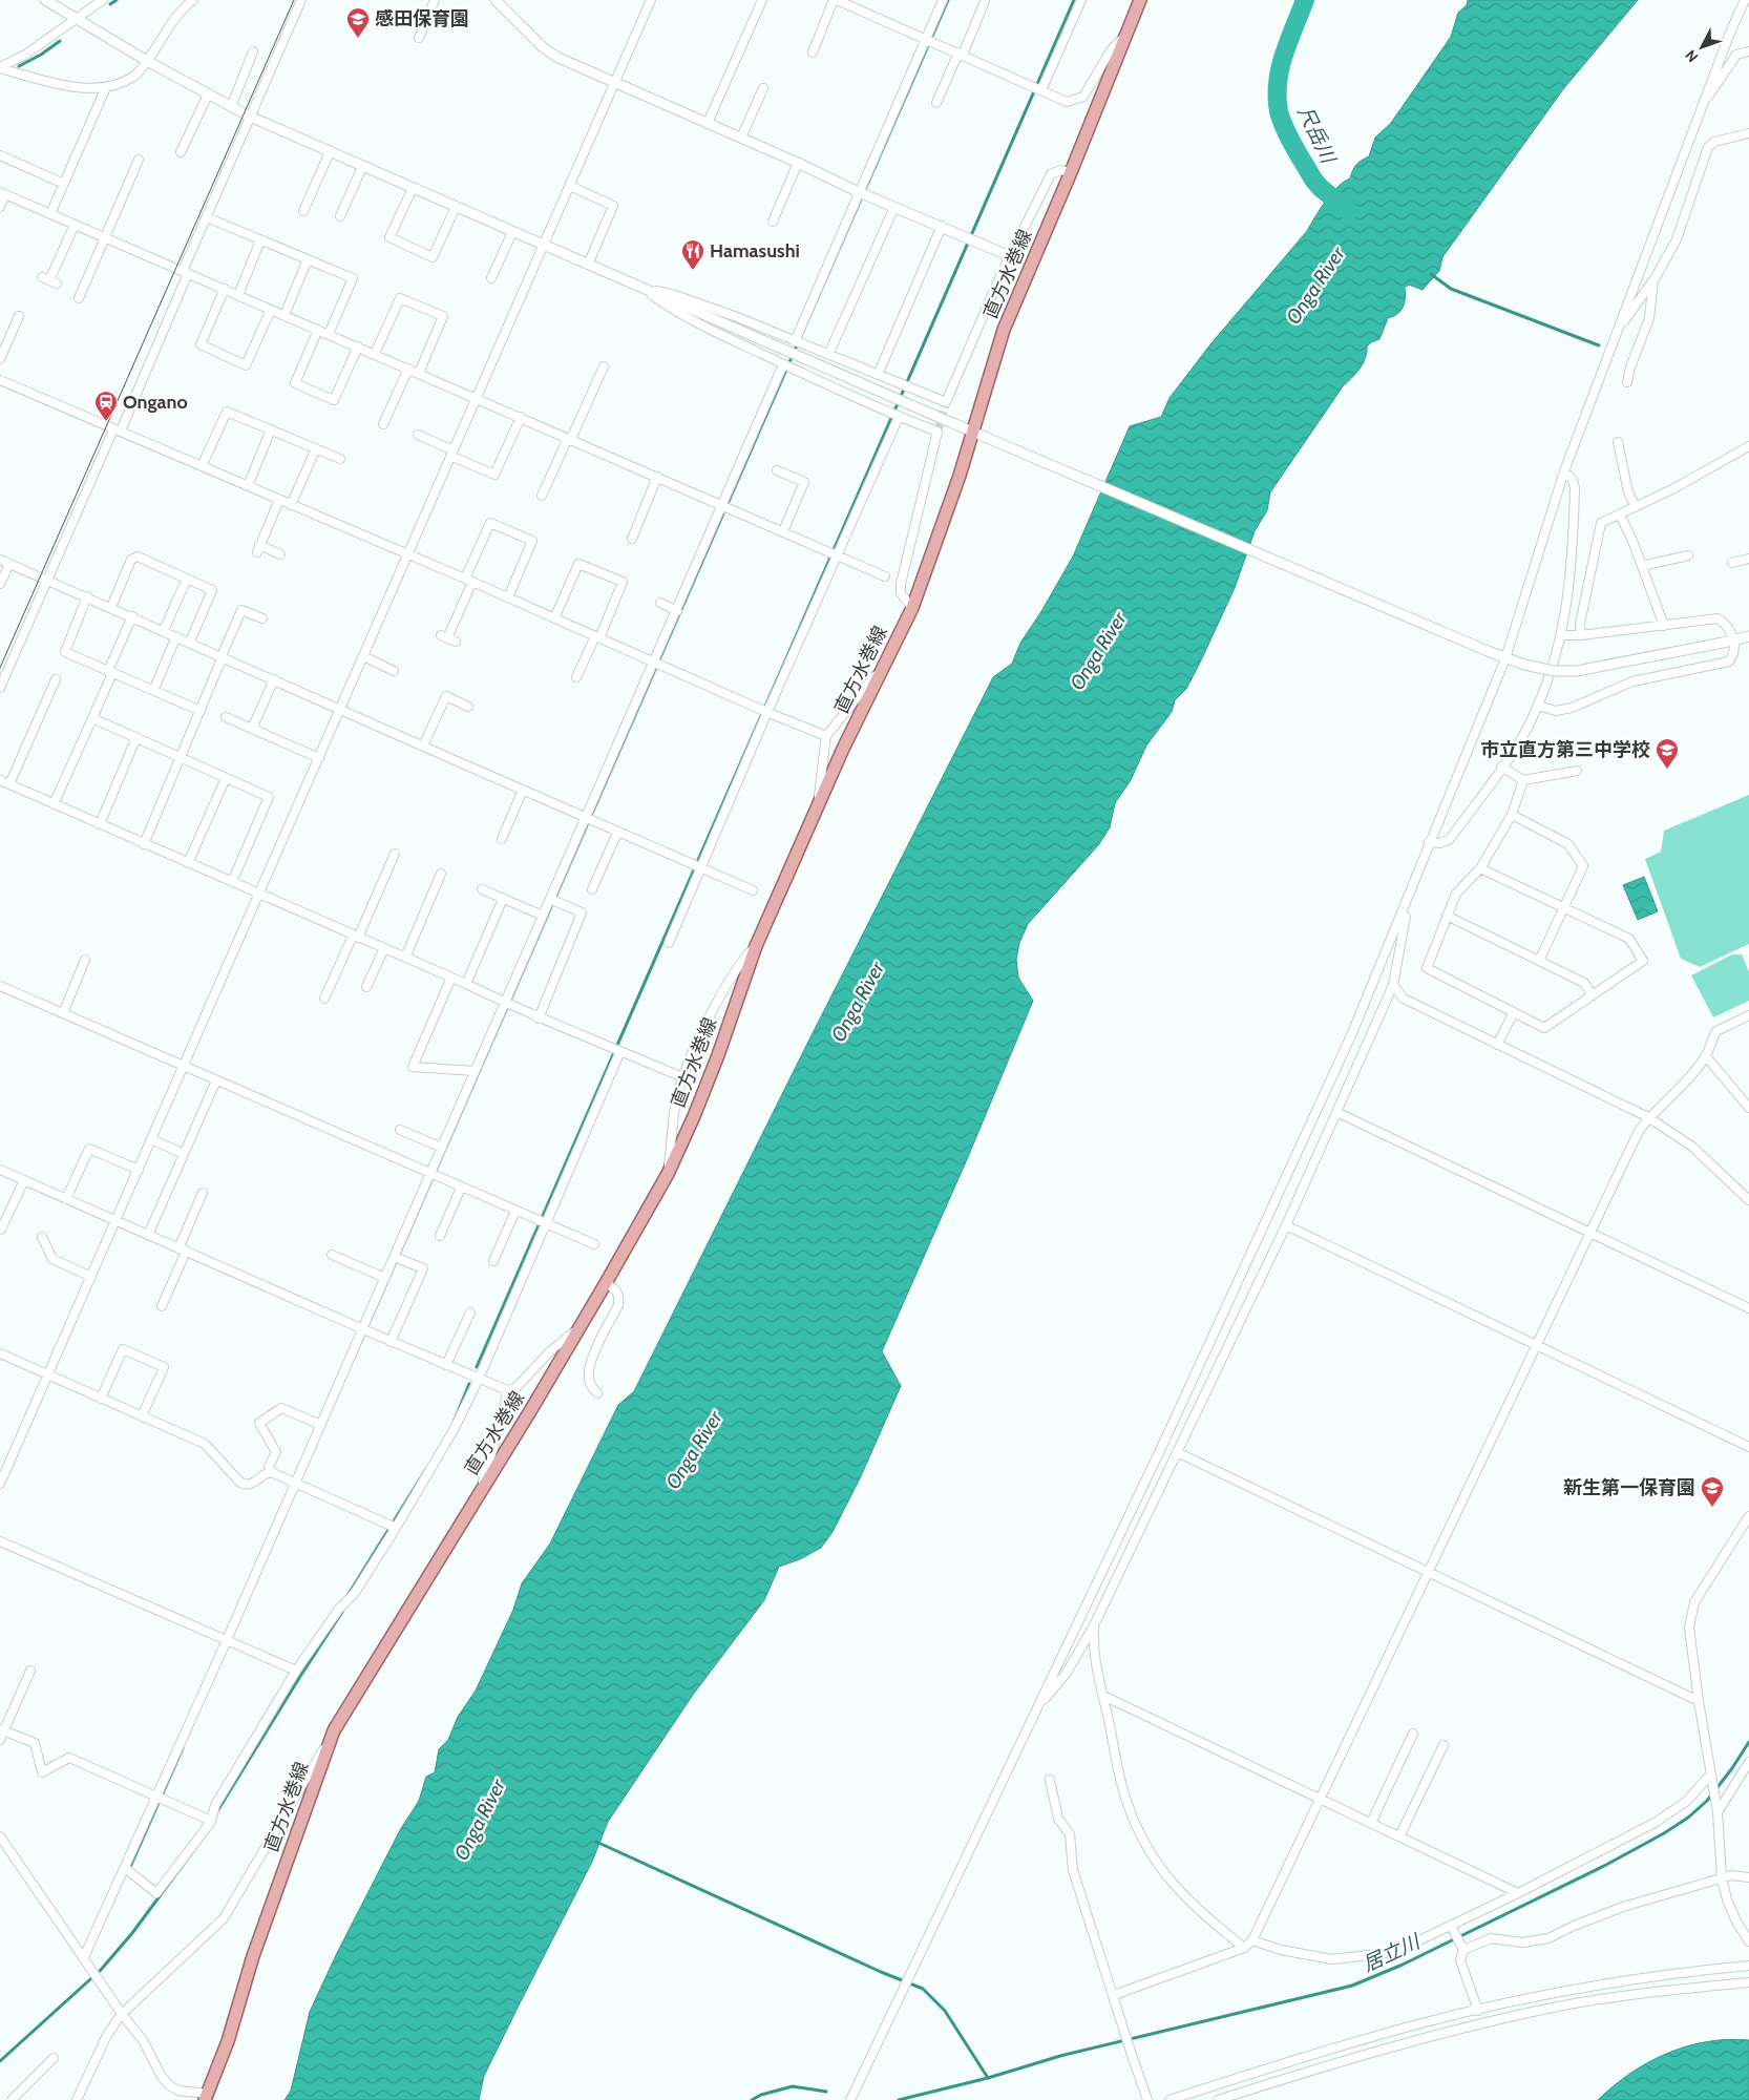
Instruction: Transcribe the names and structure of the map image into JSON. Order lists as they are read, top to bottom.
{
  "streets": {
    "main road": ["直方水巻線"]
  },
  "water": ["尺岳川", "Onga River", "居立川"],
  "places": {
    "school or university": ["感田保育園", "市立直方第三中学校", "新生第一保育園"],
    "restaurant": ["Hamasushi"],
    "station": ["Ongano"]
  },
  "north": "bottom left"
}
